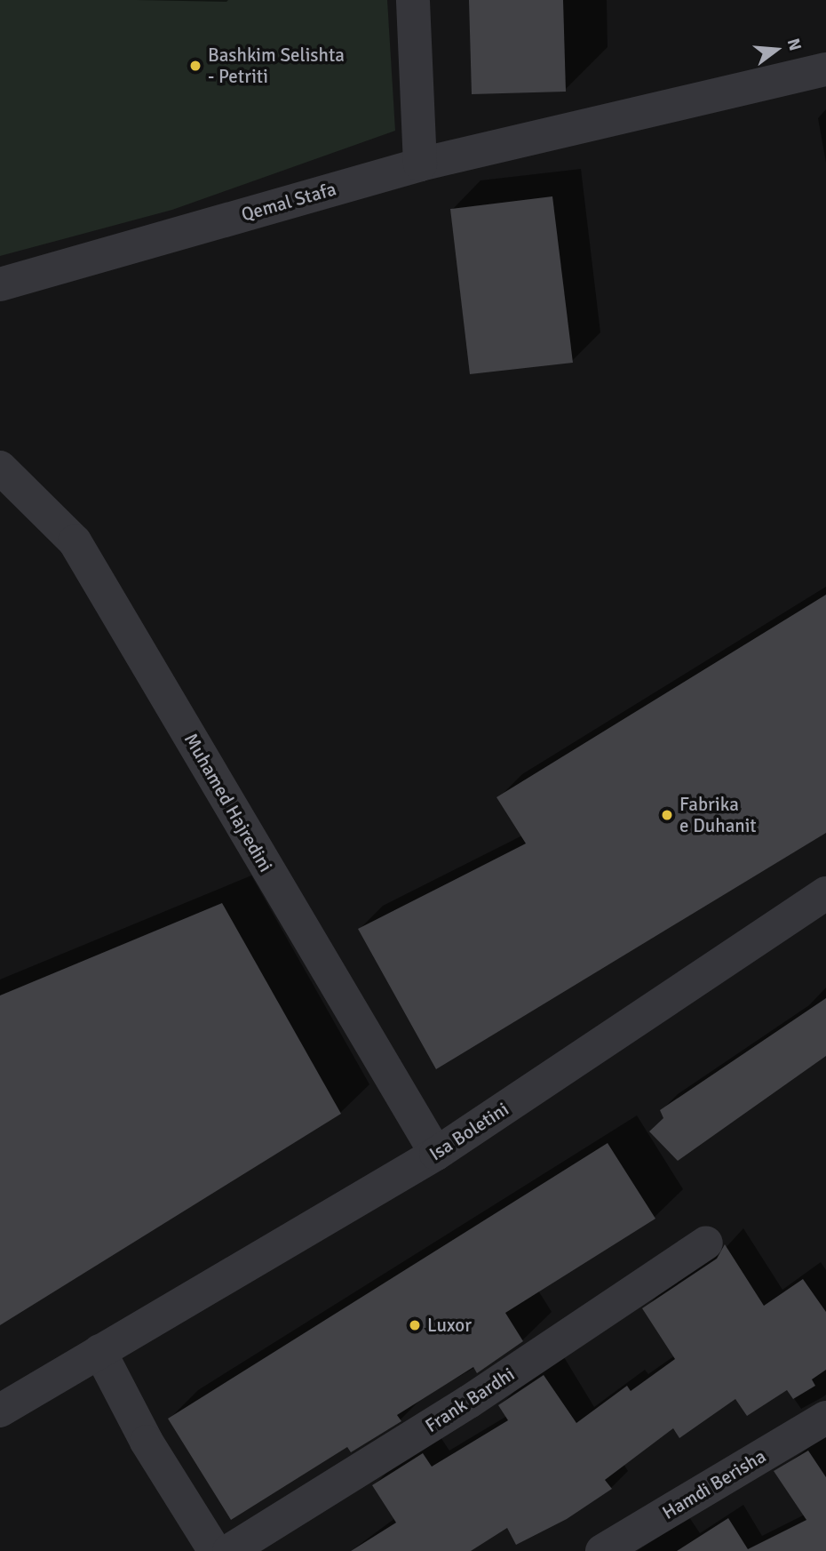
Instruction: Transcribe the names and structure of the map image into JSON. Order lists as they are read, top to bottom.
{
  "streets": {
    "street": [
      "Qemal Stafa",
      "Muhamed Hajredini",
      "Isa Boletini",
      "Frank Bardhi",
      "Hamdi Berisha"
    ]
  },
  "crossings": [
    ["Muhamed Hajredini", "Isa Boletini"]
  ],
  "places": ["Bashkim Selishta - Petriti", "Fabrika e Duhanit", "Luxor"],
  "north": "right"
}
